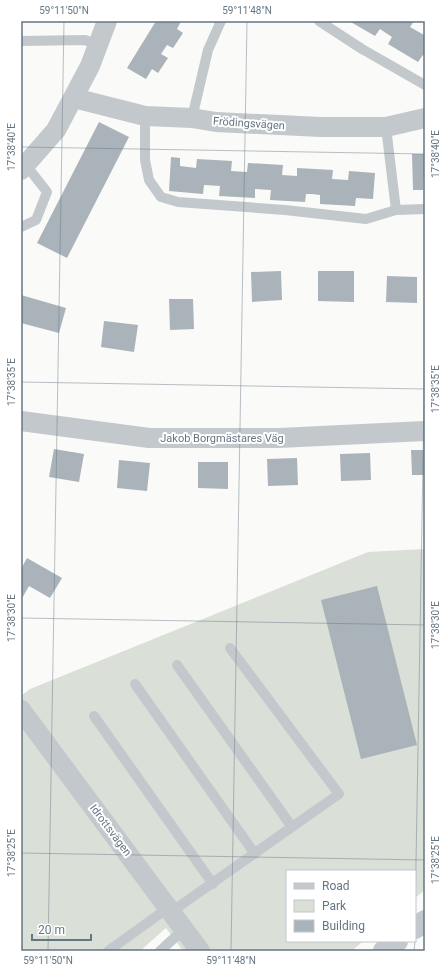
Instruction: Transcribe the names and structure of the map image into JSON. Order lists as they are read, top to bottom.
{
  "streets": {
    "street": ["Frödingsvägen", "Jakob Borgmästares Väg", "Idrottsvägen"]
  },
  "legend": ["Road", "Park", "Building"],
  "scale_bar": "20 m",
  "coordinates": [
    "59°11'50\"N",
    "59°11'48\"N",
    "17°38'40\"E",
    "17°38'35\"E",
    "17°38'30\"E",
    "17°38'25\"E"
  ]
}
